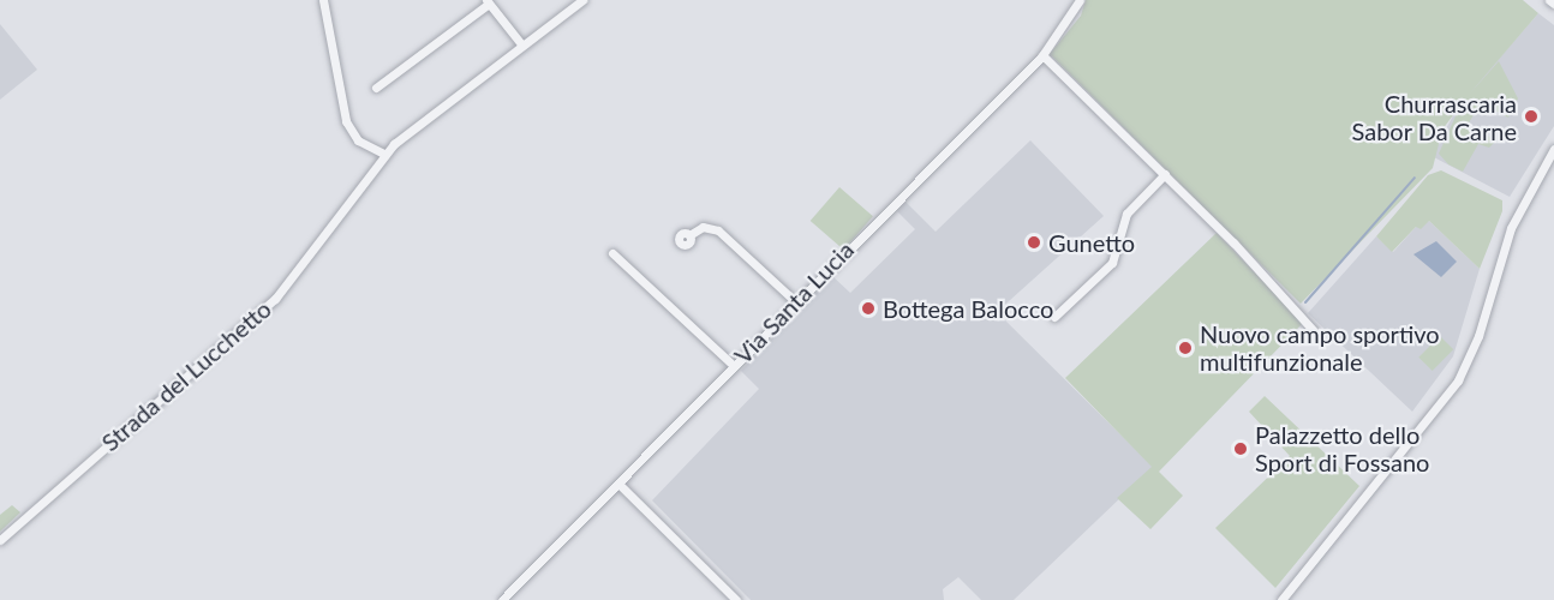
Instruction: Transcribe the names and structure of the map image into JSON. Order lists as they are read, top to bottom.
{
  "streets": {
    "street": ["Via Santa Lucia", "Strada del Lucchetto"]
  },
  "places": [
    "Churrascaria Sabor Da Carne",
    "Gunetto",
    "Bottega Balocco",
    "Nuovo campo sportivo multifunzionale",
    "Palazzetto dello Sport di Fossano"
  ]
}
